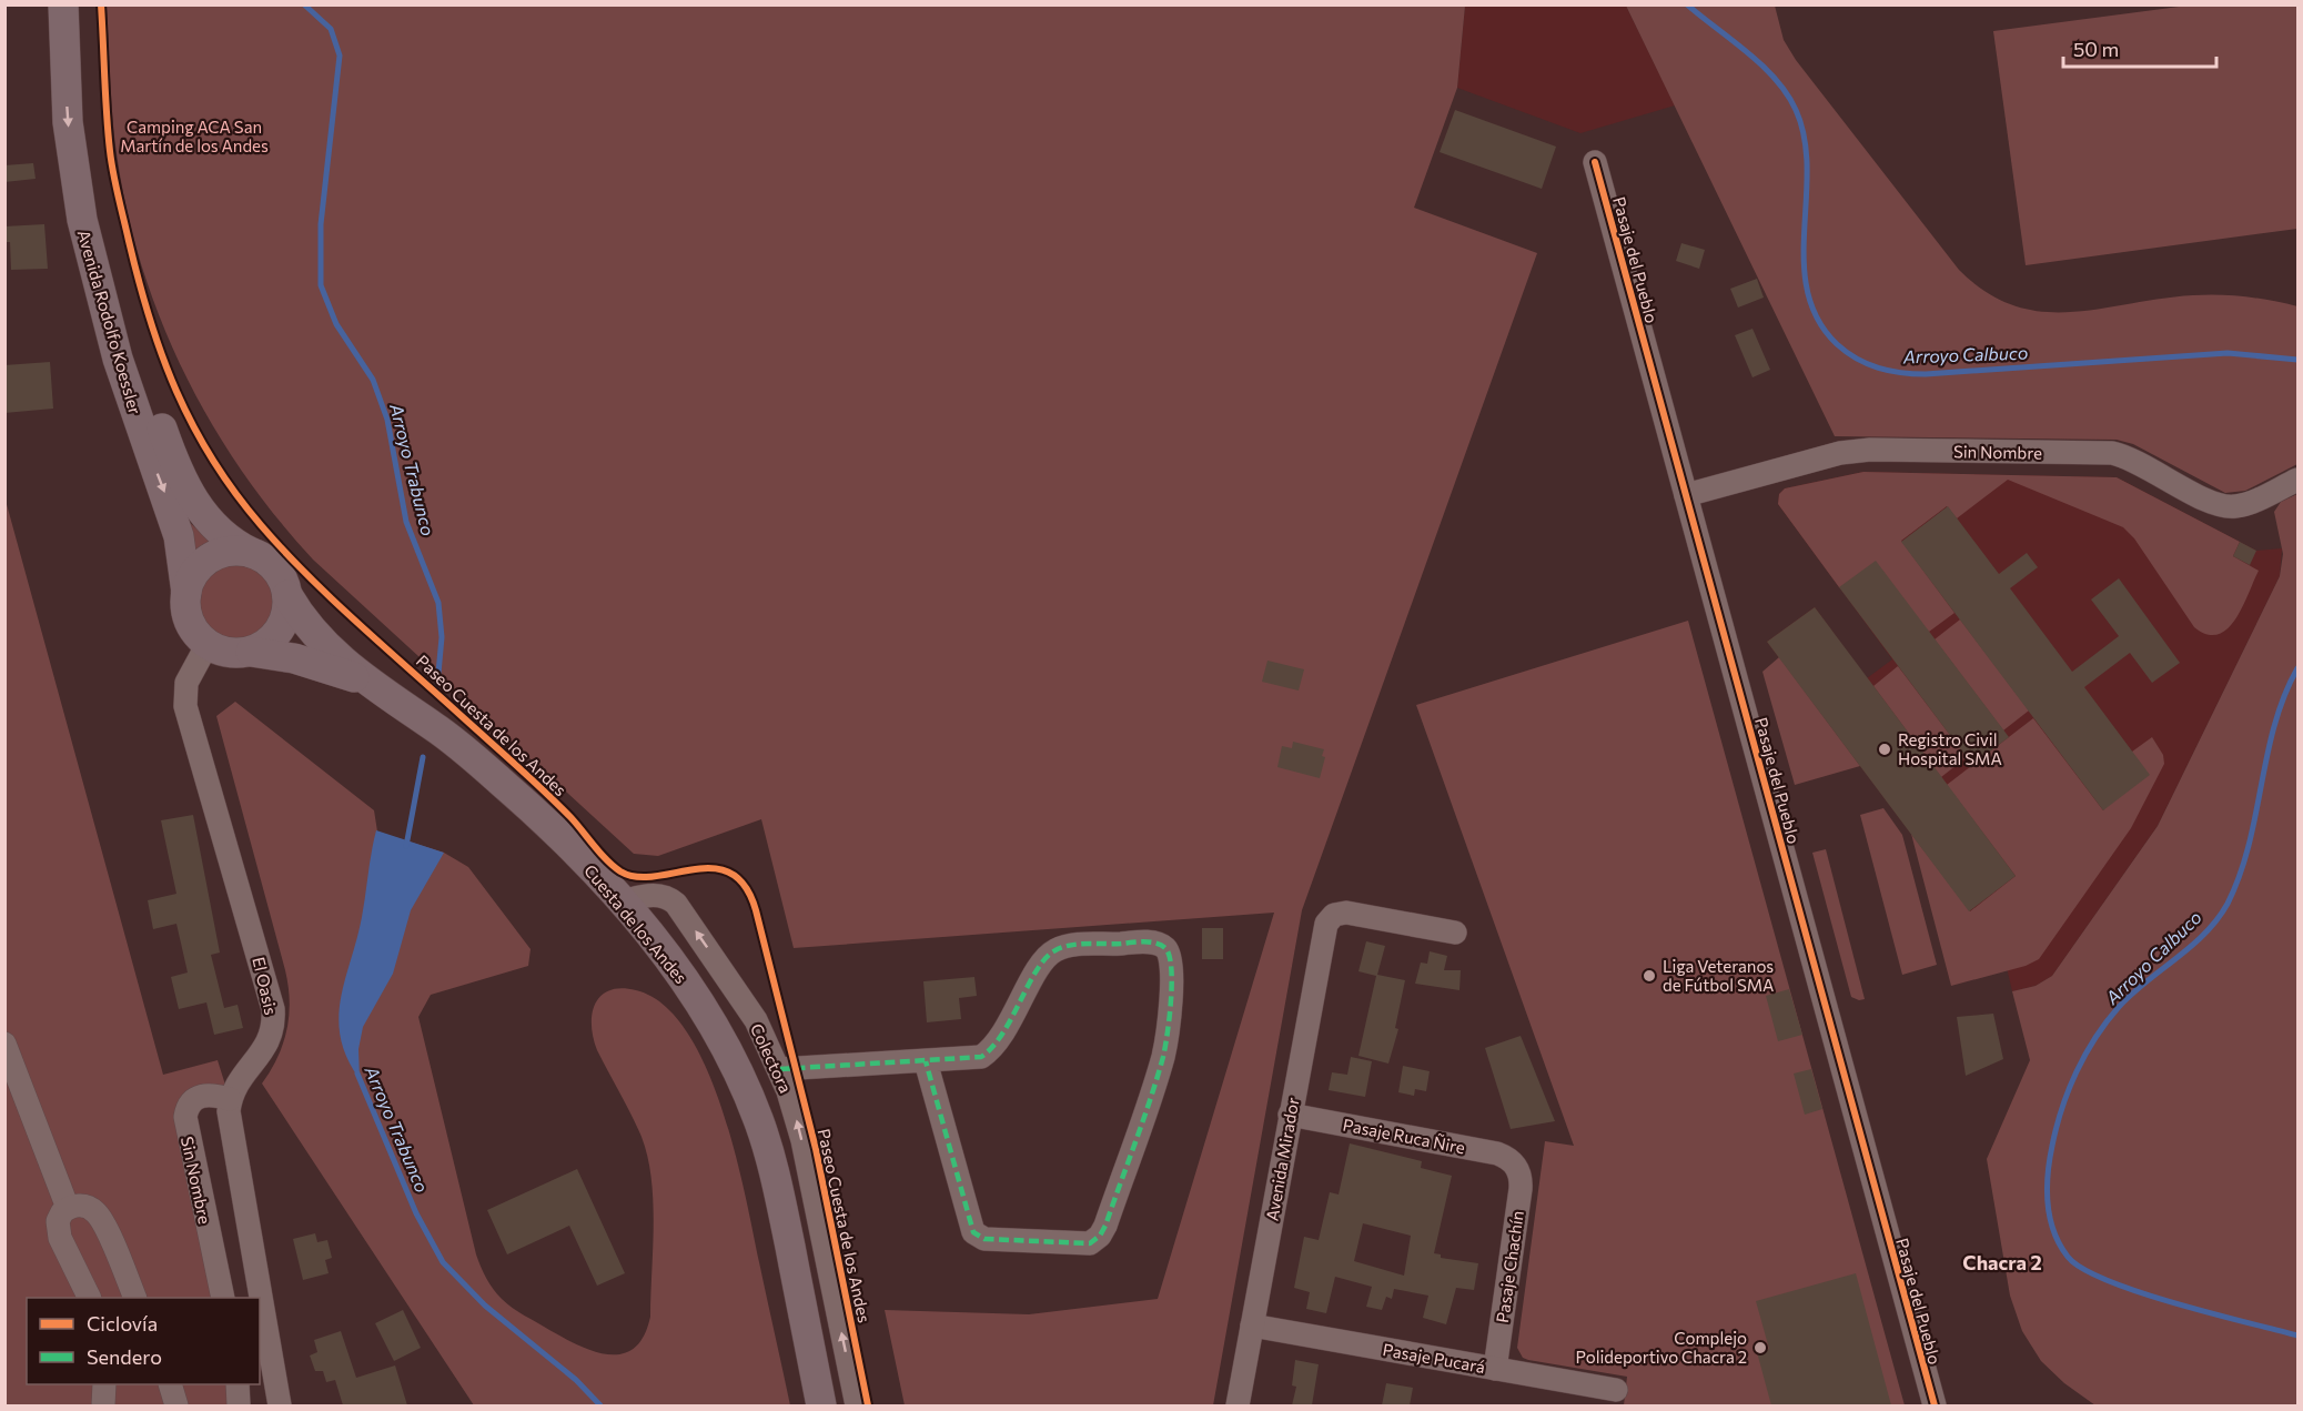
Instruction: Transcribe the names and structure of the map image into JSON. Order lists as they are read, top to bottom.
{
  "streets": {
    "main road": ["Avenida Rodolfo Koessler", "Cuesta de los Andes"],
    "street": [
      "Pasaje del Pueblo",
      "Sin Nombre",
      "El Oasis",
      "Colectora",
      "Pasaje Ruca Ñire",
      "Avenida Mirador",
      "Pasaje Chachín",
      "Pasaje Pucará"
    ],
    "cycle path": ["Paseo Cuesta de los Andes"]
  },
  "crossings": [
    ["Pasaje del Pueblo", "Sin Nombre"],
    ["Avenida Rodolfo Koessler", "Cuesta de los Andes"],
    ["Avenida Rodolfo Koessler", "El Oasis"],
    ["Sin Nombre", "El Oasis"],
    ["Cuesta de los Andes", "El Oasis"],
    ["Cuesta de los Andes", "Colectora"],
    ["Pasaje Ruca Ñire", "Avenida Mirador"],
    ["Pasaje Ruca Ñire", "Pasaje Chachín"],
    ["Avenida Mirador", "Pasaje Pucará"],
    ["Pasaje Chachín", "Pasaje Pucará"]
  ],
  "one_way": ["Colectora"],
  "districts": ["Chacra 2"],
  "water": ["Arroyo Calbuco", "Arroyo Trabunco"],
  "parks": ["Camping ACA San Martín de los Andes"],
  "places": ["Registro Civil Hospital SMA", "Liga Veteranos de Fútbol SMA", "Complejo Polideportivo Chacra 2"],
  "legend": ["Ciclovía", "Sendero"],
  "scale_bar": "50 m"
}
